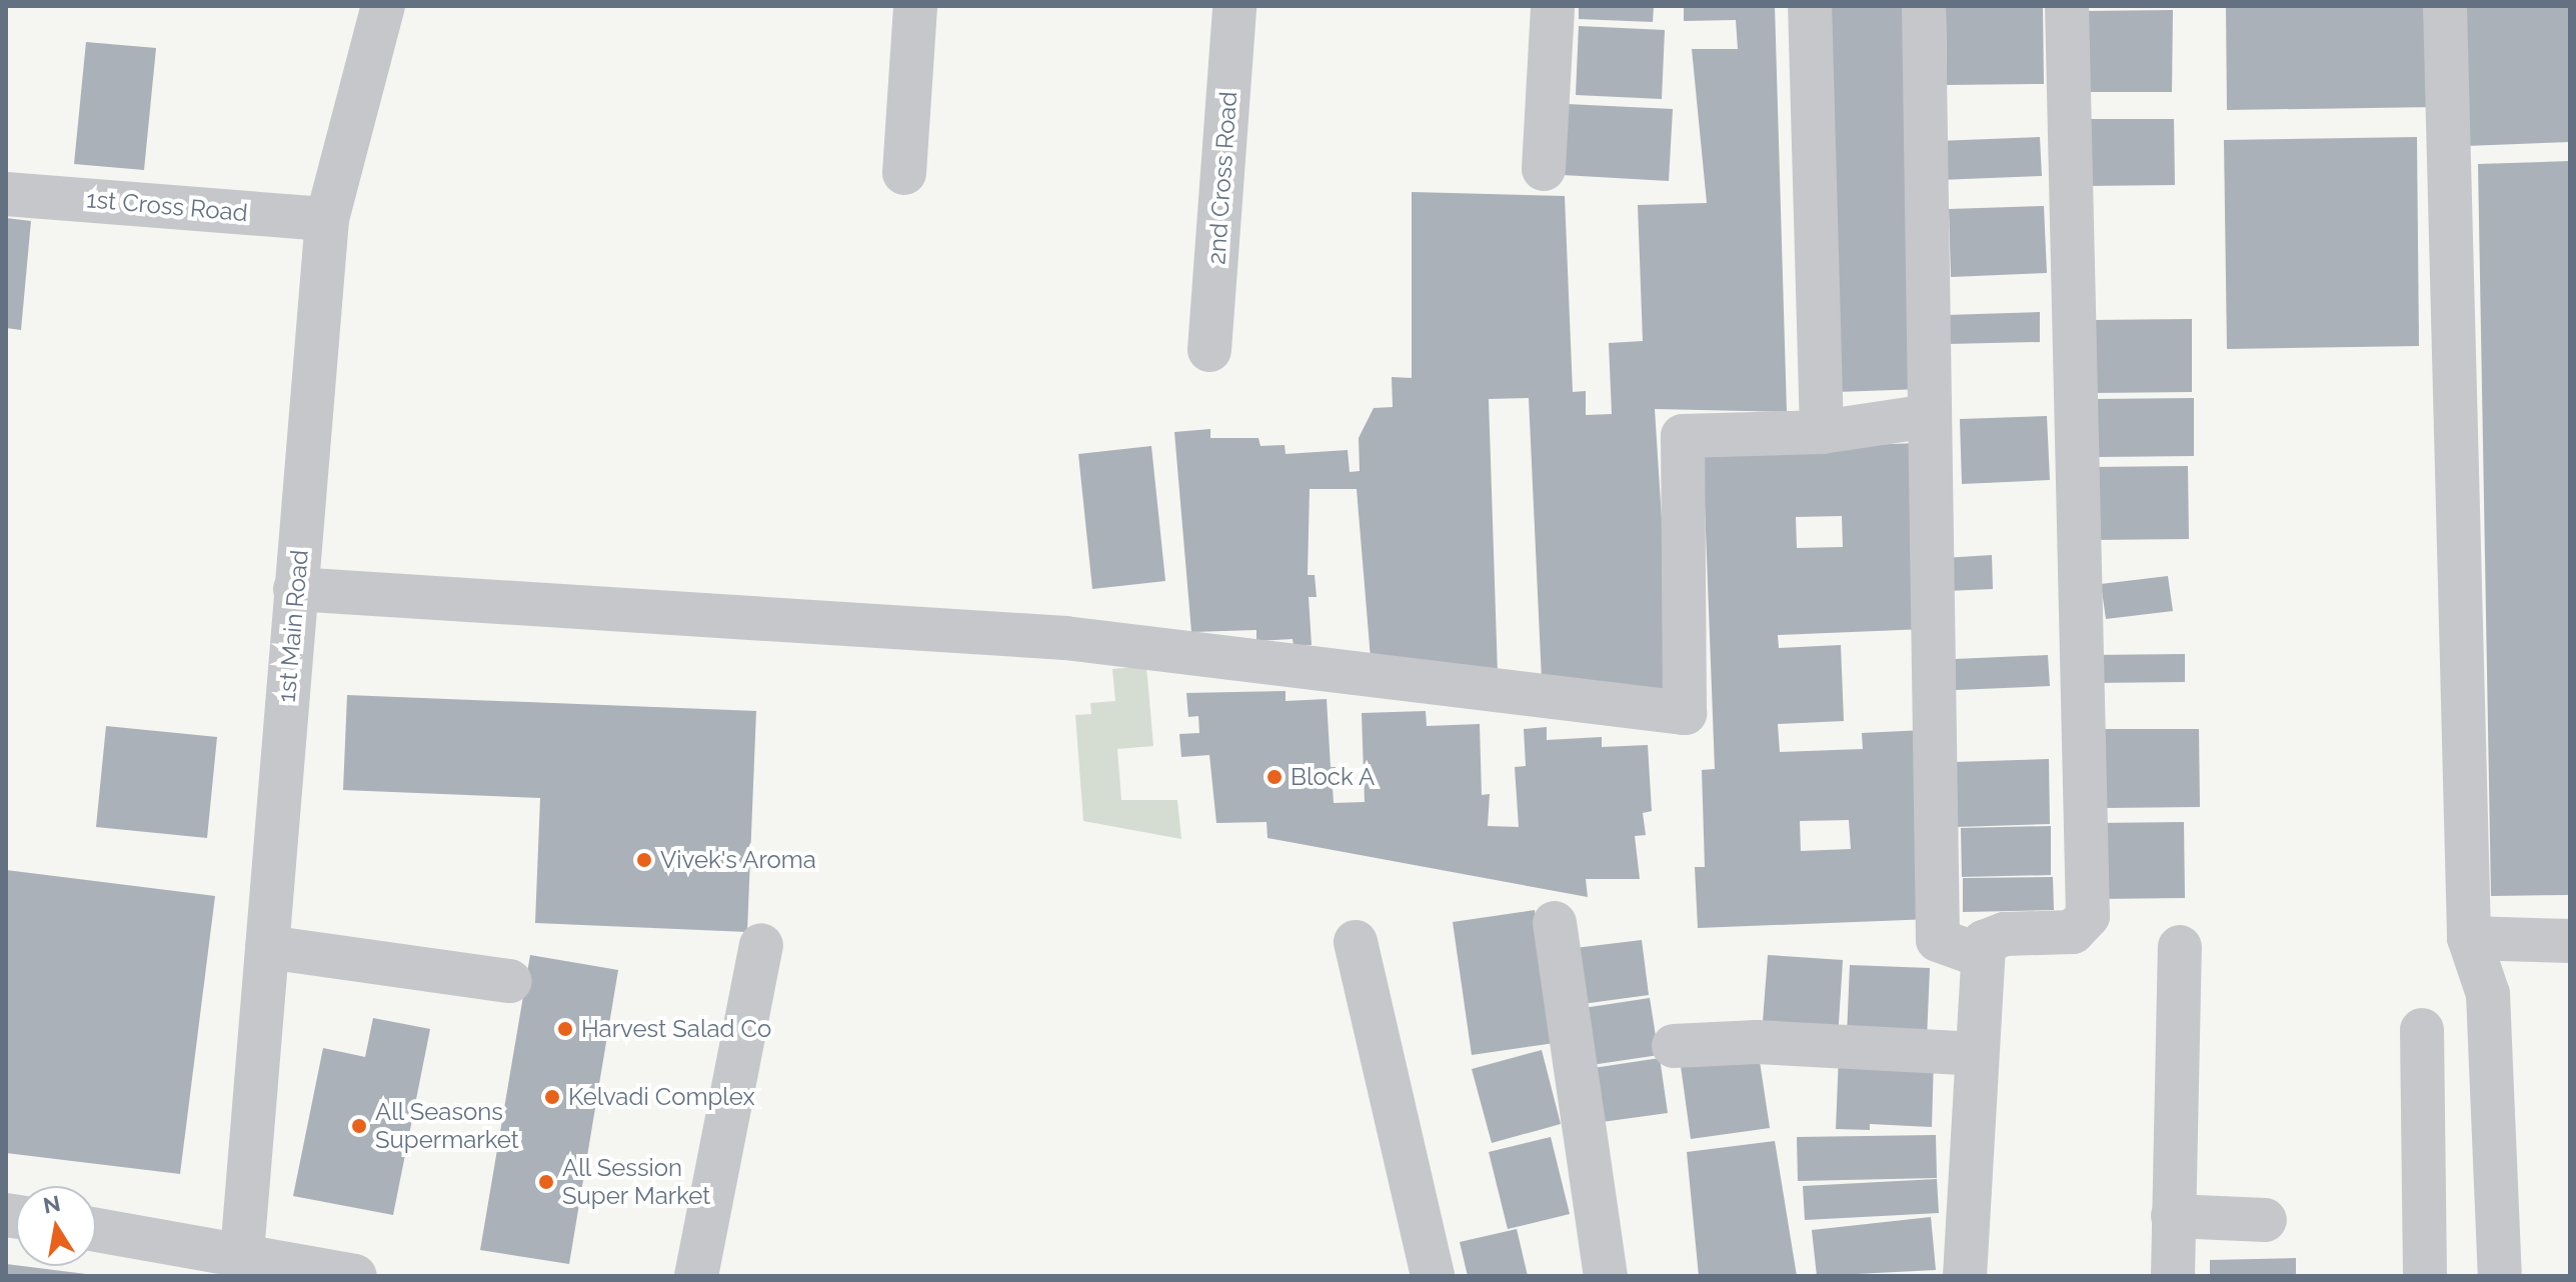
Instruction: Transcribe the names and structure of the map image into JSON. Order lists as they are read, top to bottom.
{
  "streets": {
    "street": ["2nd Cross Road", "1st Cross Road", "1st Main Road"]
  },
  "crossings": [
    ["1st Cross Road", "1st Main Road"]
  ],
  "places": [
    "Block A",
    "Vivek's Aroma",
    "Harvest Salad Co",
    "Kelvadi Complex",
    "All Seasons Supermarket",
    "All Session Super Market"
  ],
  "north": "top"
}
